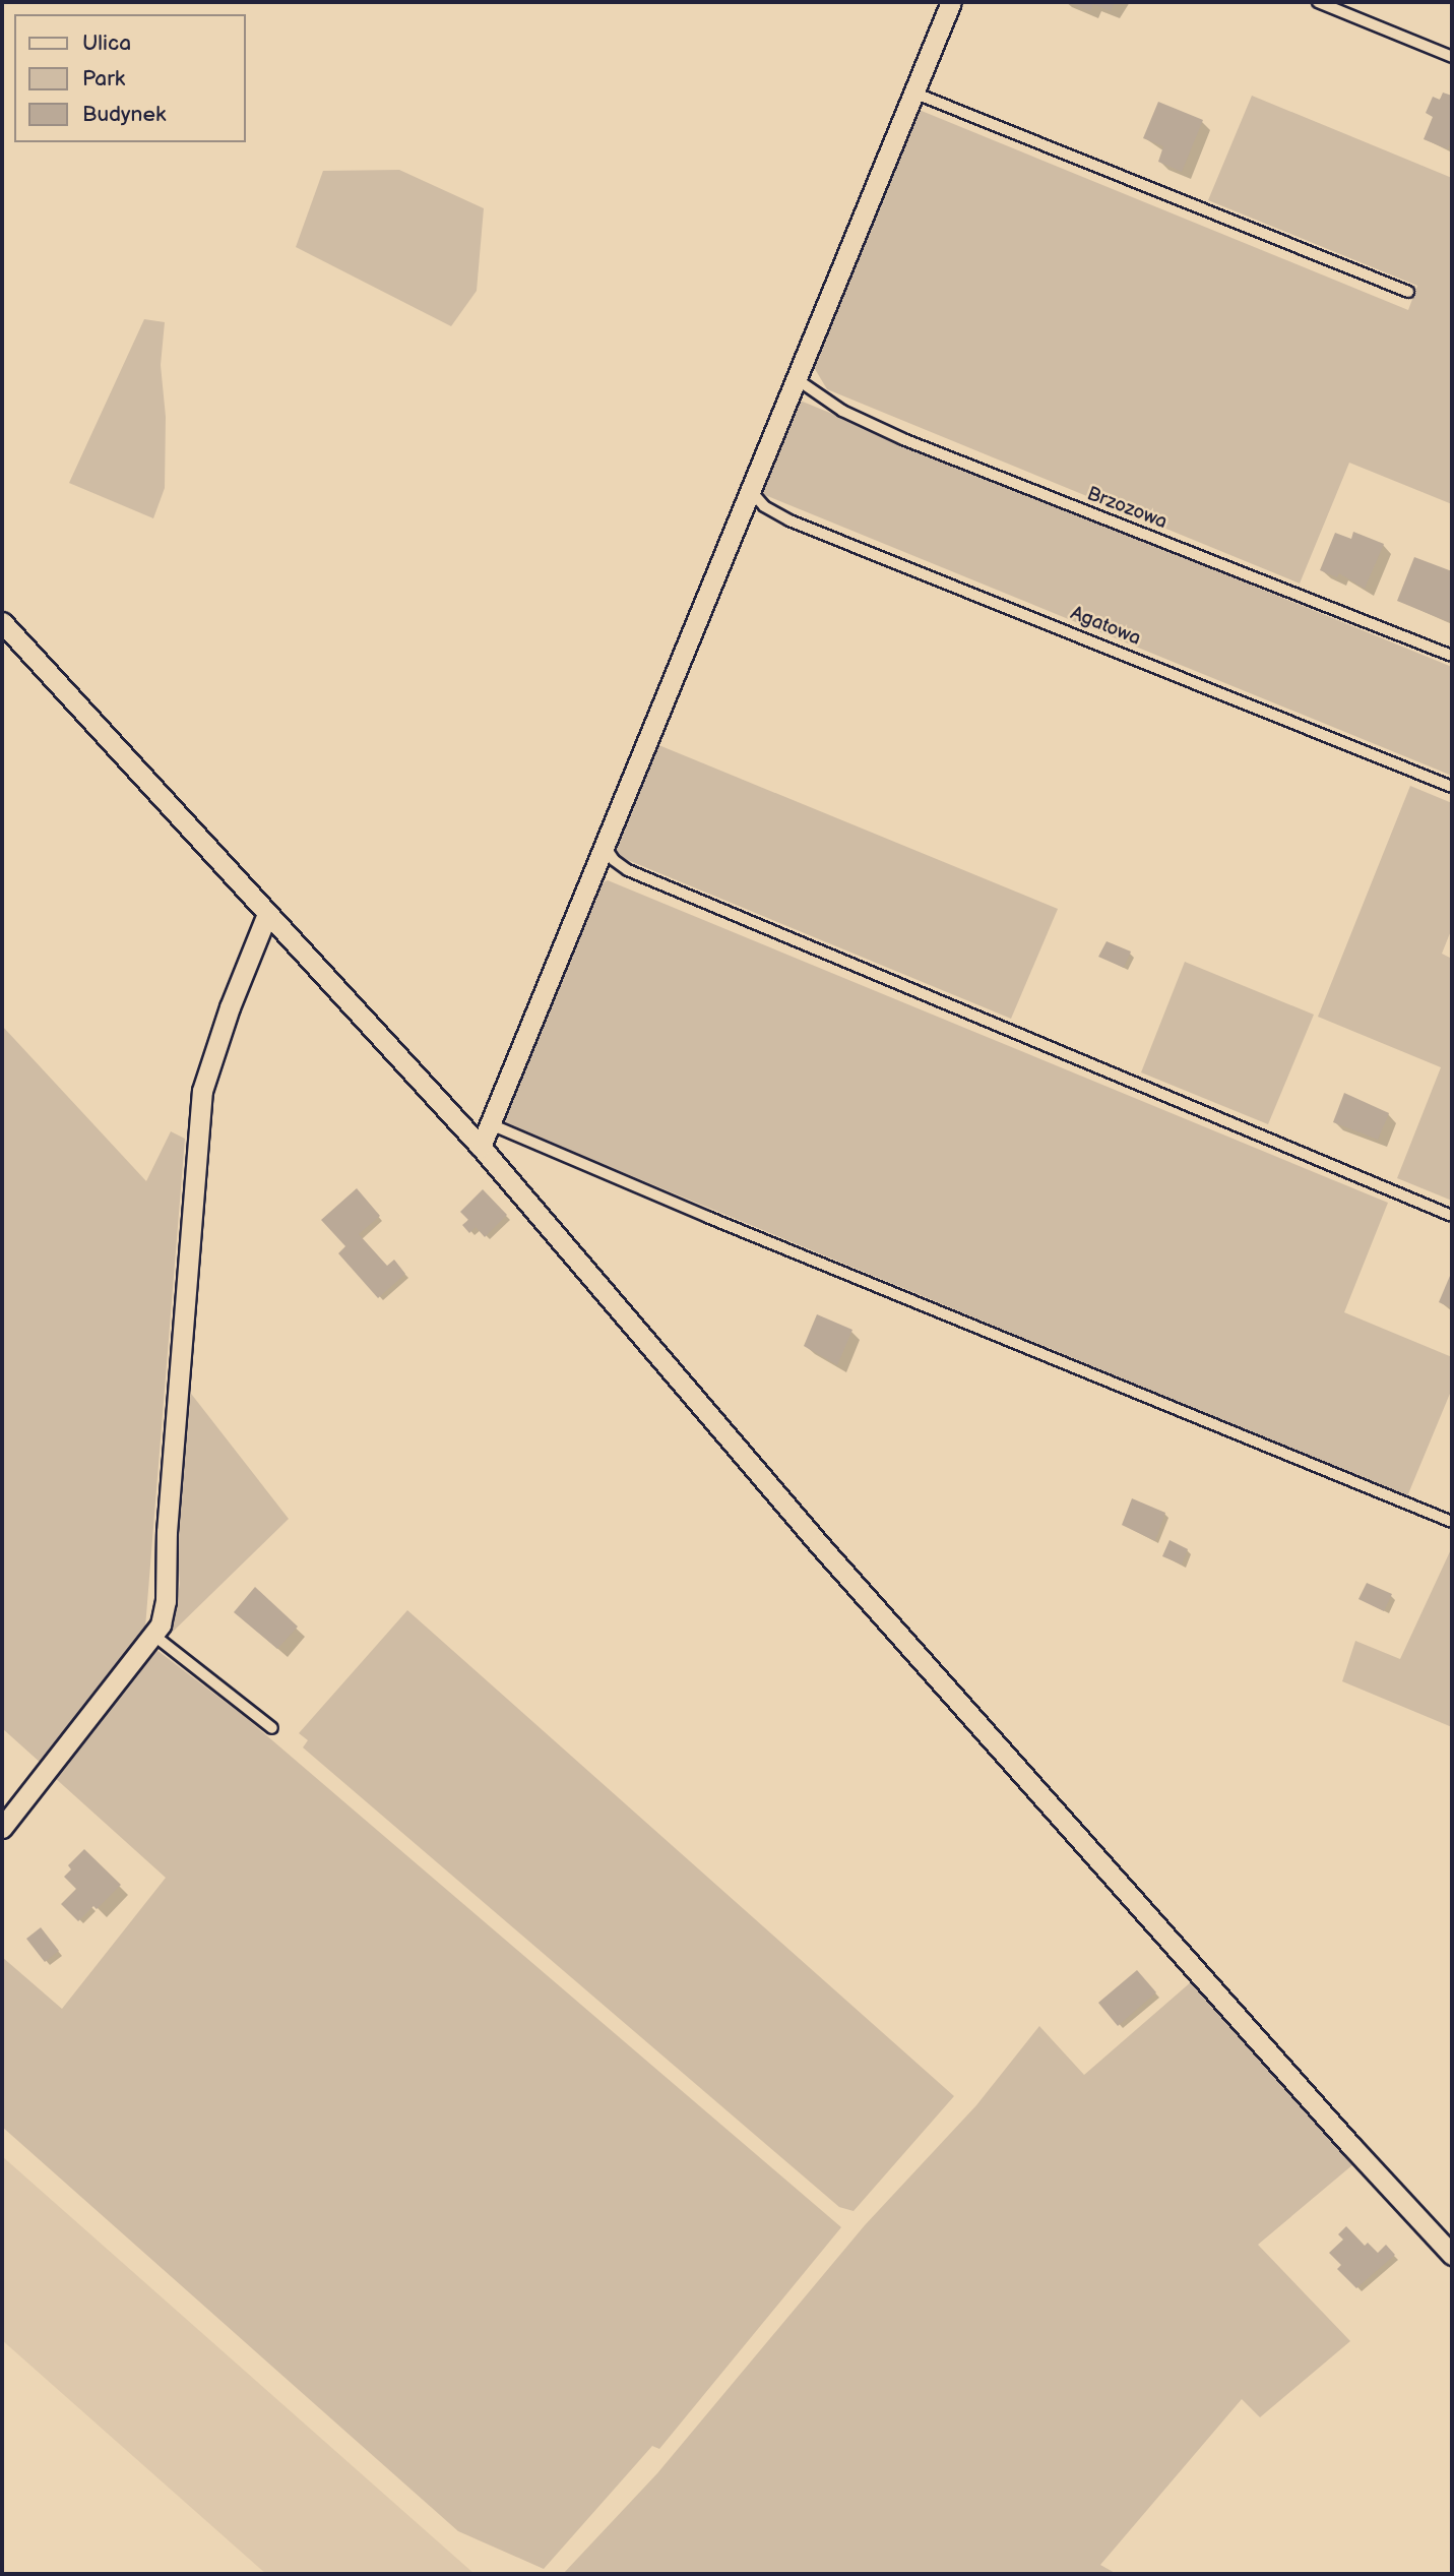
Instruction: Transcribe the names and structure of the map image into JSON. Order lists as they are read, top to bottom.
{
  "streets": {
    "lane": ["Brzozowa", "Agatowa"]
  },
  "legend": ["Ulica", "Park", "Budynek"]
}
